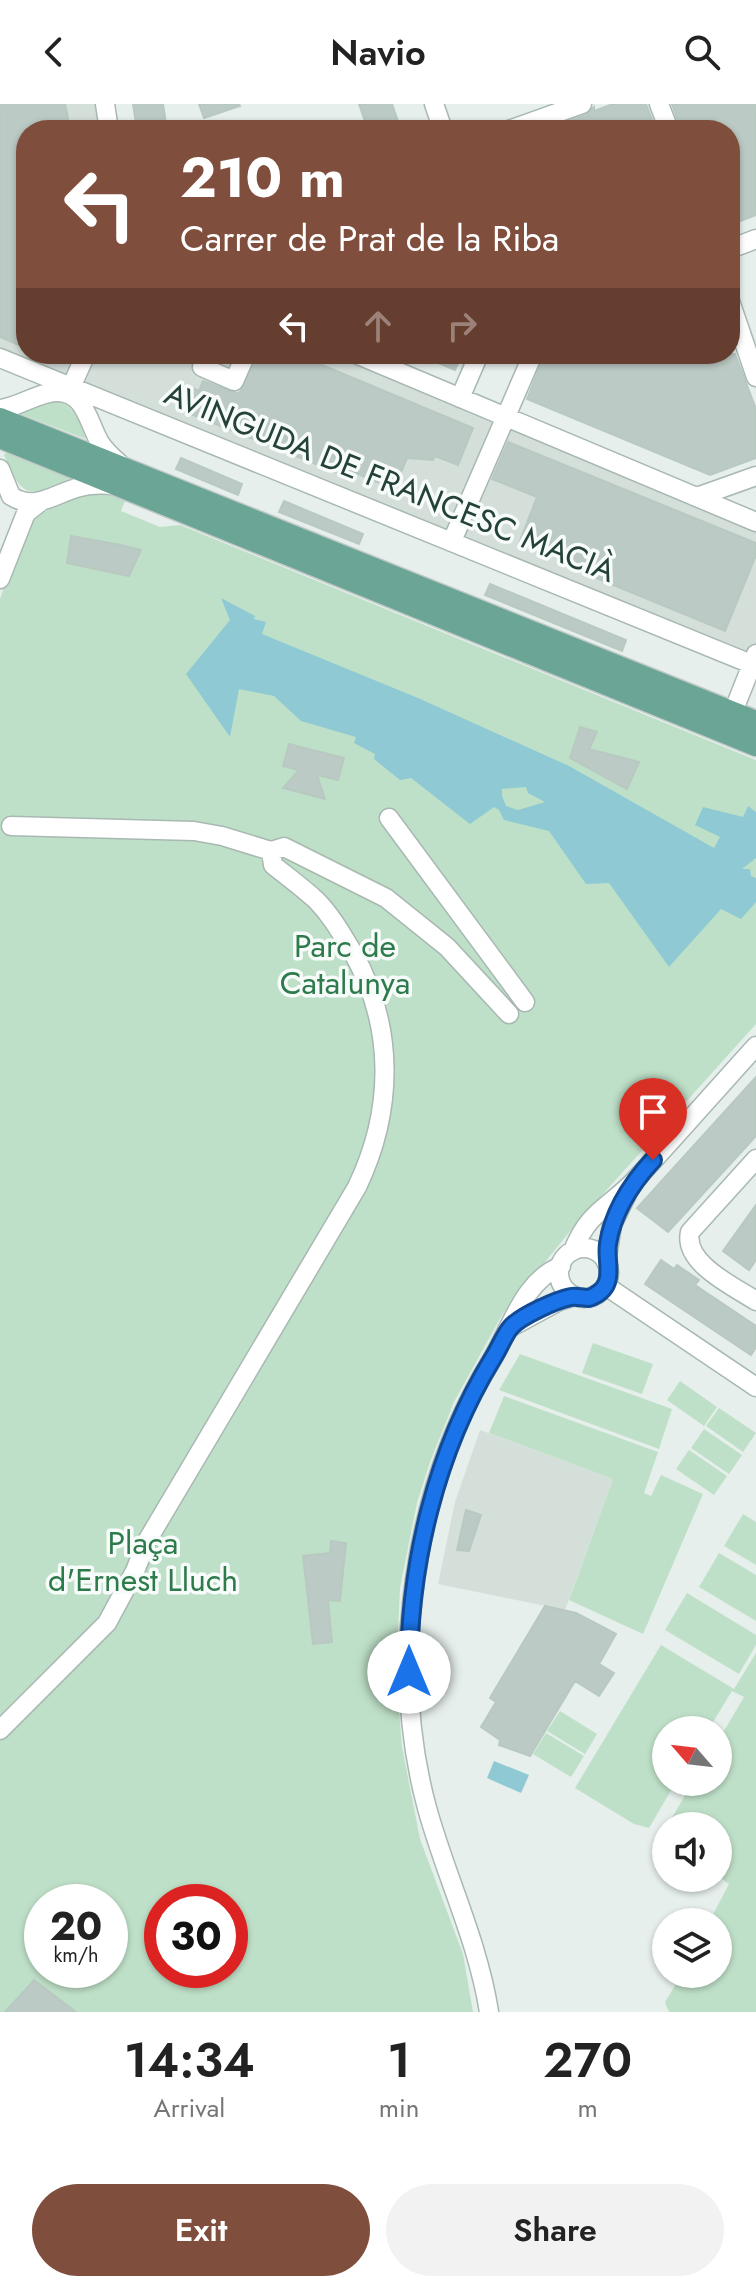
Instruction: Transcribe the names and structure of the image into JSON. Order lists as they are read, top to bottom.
{
  "streets": {
    "street": ["AVINGUDA DE FRANCESC MACIÀ"]
  },
  "parks": ["Parc de Catalunya", "Plaça d'Ernest Lluch"],
  "north": "top left",
  "page": {
    "header": "Navio",
    "turn": ["210 m", "Carrer de Prat de la Riba"],
    "speed": "20 km/h",
    "limit": "30",
    "eta": [
      "14:34",
      "Arrival",
      "1",
      "min",
      "270",
      "m"
    ],
    "buttons": ["Exit", "Share"]
  }
}
